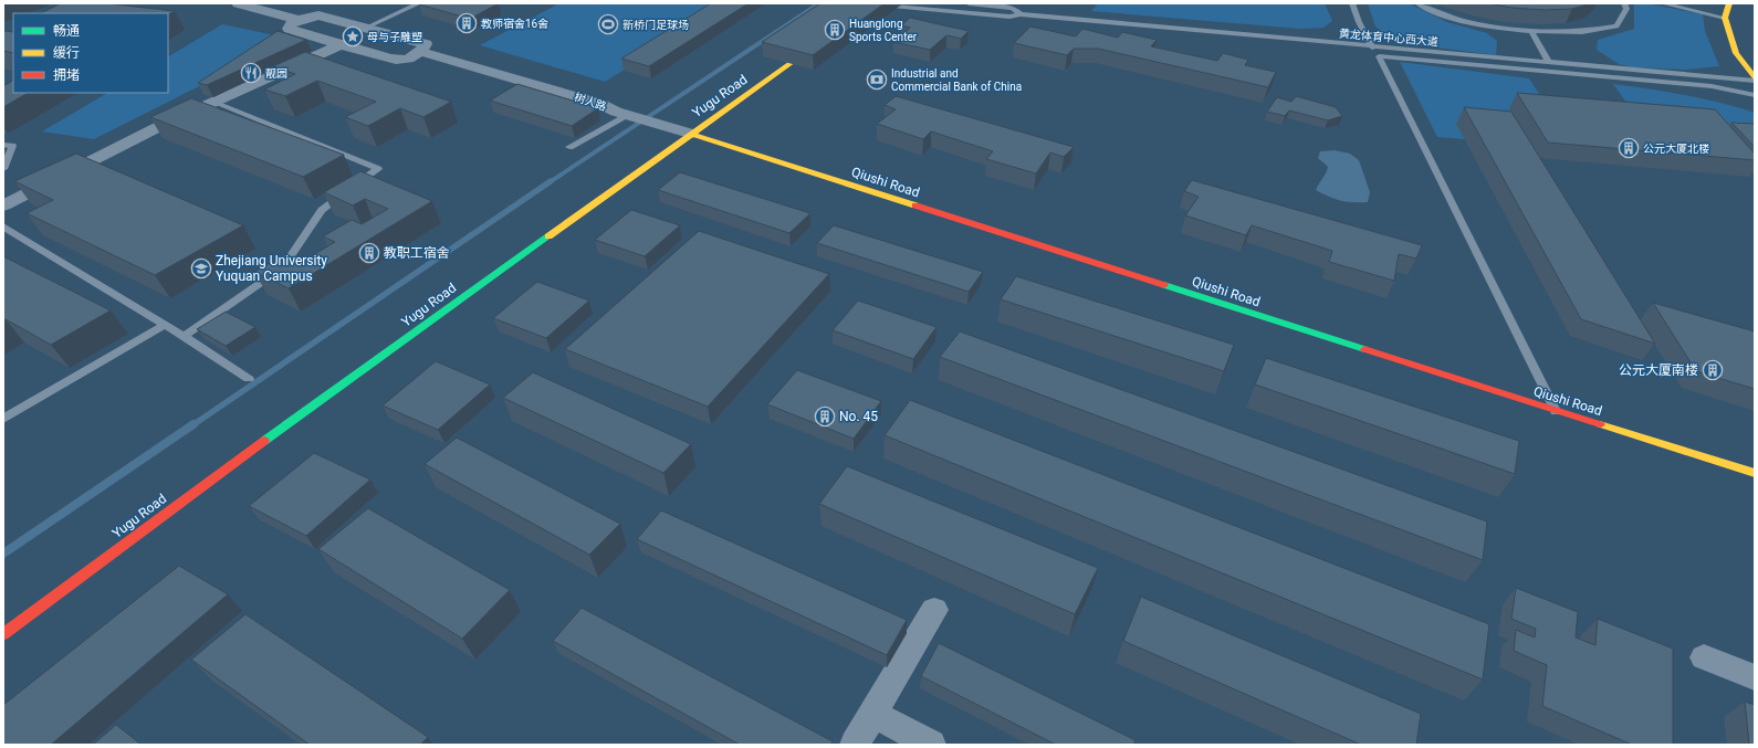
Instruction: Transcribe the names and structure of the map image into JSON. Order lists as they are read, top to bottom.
{
  "streets": {
    "main road": ["Yugu Road", "Qiushi Road"],
    "street": ["树人路"],
    "lane": ["黄龙体育中心西大道"]
  },
  "crossings": [
    ["Yugu Road", "树人路"],
    ["Yugu Road", "Qiushi Road"],
    ["树人路", "Qiushi Road"]
  ],
  "places": {
    "building": [
      "教师宿舍16舍",
      "Huanglong Sports Center",
      "公元大厦北楼",
      "教职工宿舍",
      "公元大厦南楼",
      "No. 45"
    ],
    "sports": ["新桥门足球场"],
    "place": ["母与子雕塑"],
    "restaurant": ["靓园"],
    "bank": ["Industrial and Commercial Bank of China"],
    "school or university": ["Zhejiang University Yuquan Campus"]
  },
  "legend": ["畅通", "缓行", "拥堵"]
}
